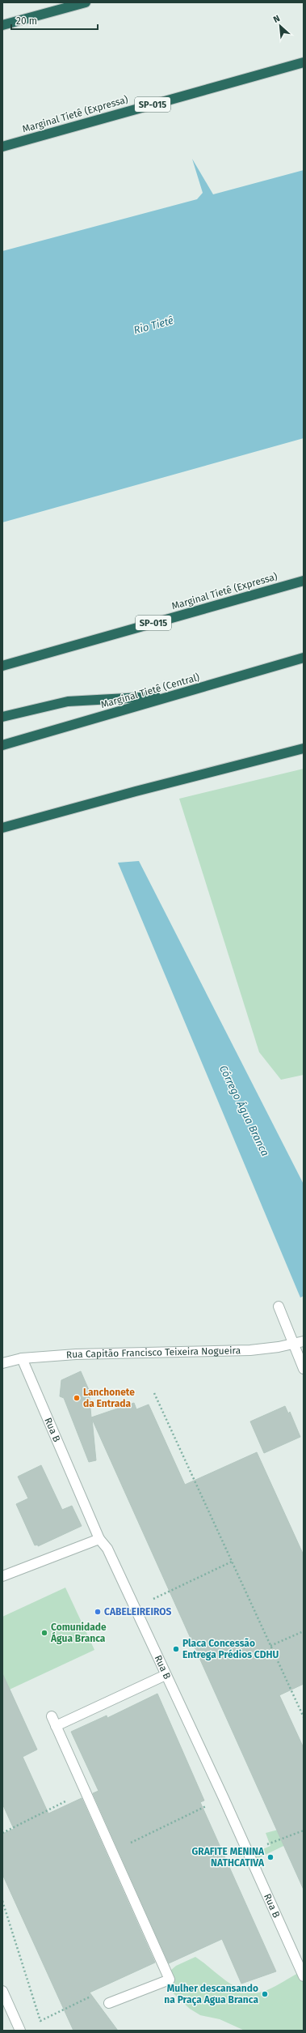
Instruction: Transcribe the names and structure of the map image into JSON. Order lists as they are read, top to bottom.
{
  "streets": {
    "highway": ["SP-015", "Marginal Tietê (Expressa)", "Marginal Tietê (Central)"],
    "street": ["Rua Capitão Francisco Teixeira Nogueira", "Rua B"]
  },
  "crossings": [
    ["Rua Capitão Francisco Teixeira Nogueira", "Rua B"]
  ],
  "water": ["Rio Tietê", "Córrego Água Branca"],
  "places": [
    "Lanchonete da Entrada",
    "CABELEIREIROS",
    "Comunidade Água Branca",
    "Placa Concessão Entrega Prédios CDHU",
    "GRAFITE MENINA NATHCATIVA",
    "Mulher descansando na Praça Agua Branca"
  ],
  "scale_bar": "20 m",
  "north": "top left"
}
